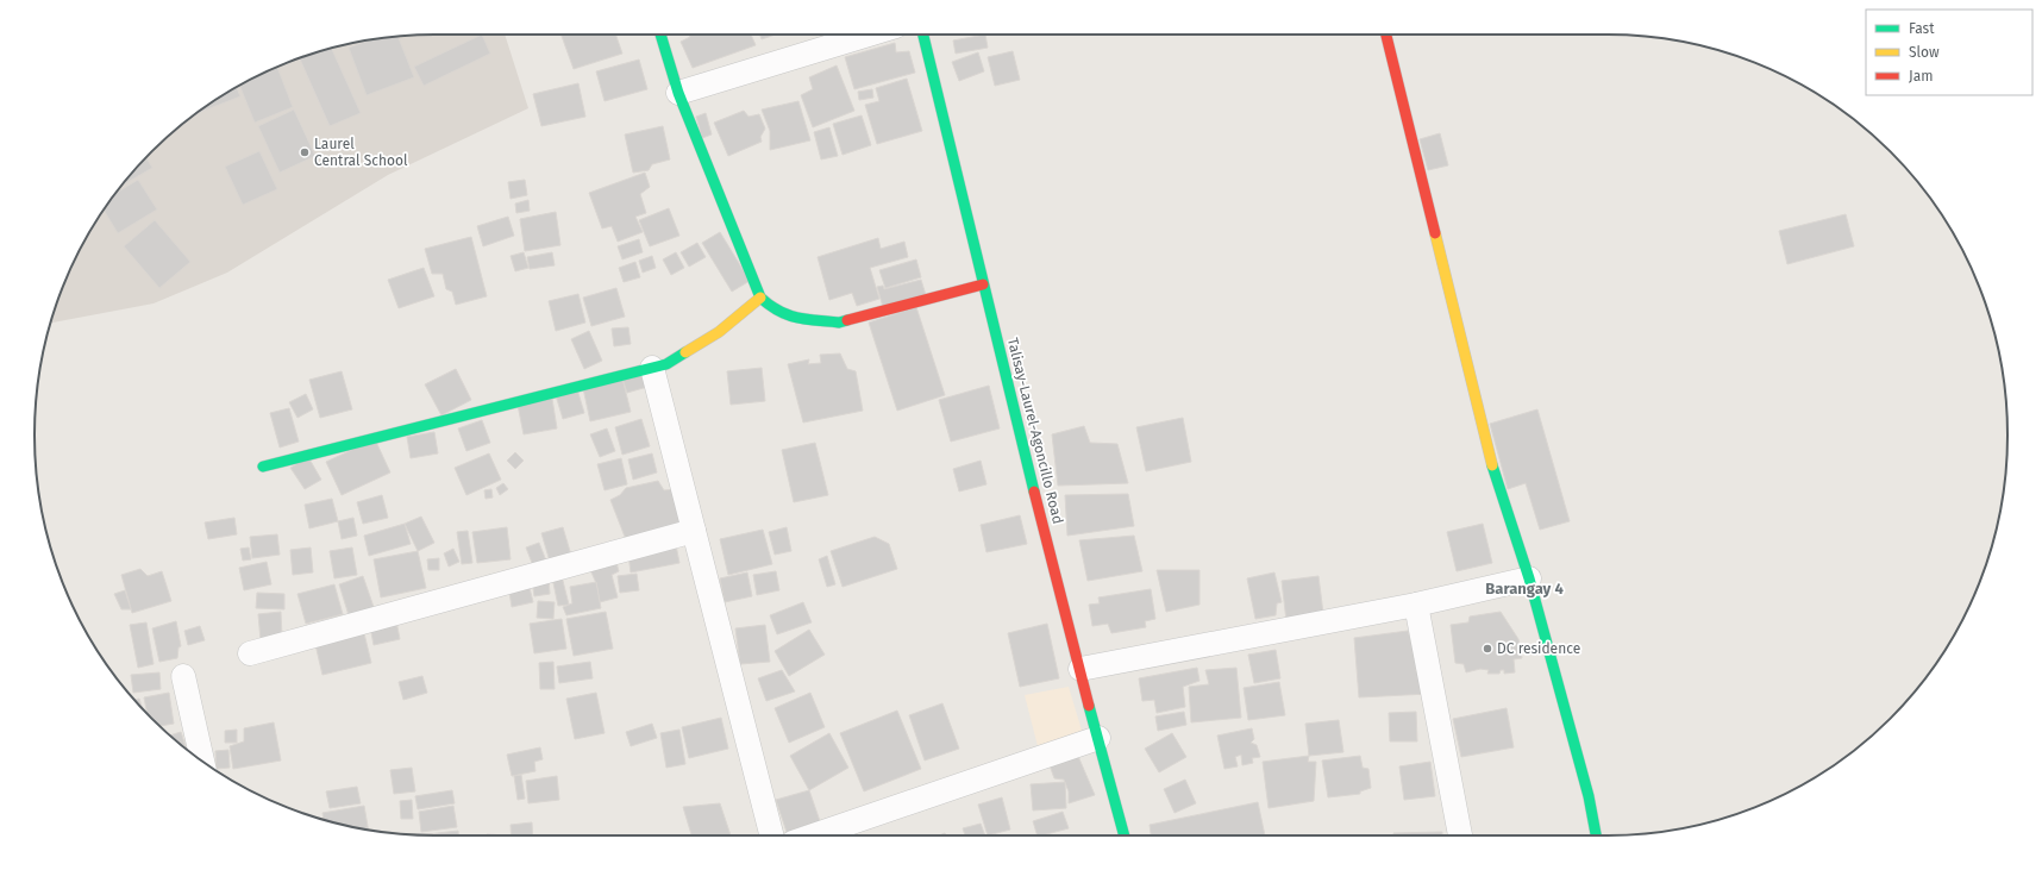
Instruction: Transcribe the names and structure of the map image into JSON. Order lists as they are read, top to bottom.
{
  "streets": {
    "street": ["Talisay-Laurel-Agoncillo Road"]
  },
  "districts": ["Barangay 4"],
  "places": ["Laurel Central School", "DC residence"],
  "legend": ["Fast", "Slow", "Jam"]
}
